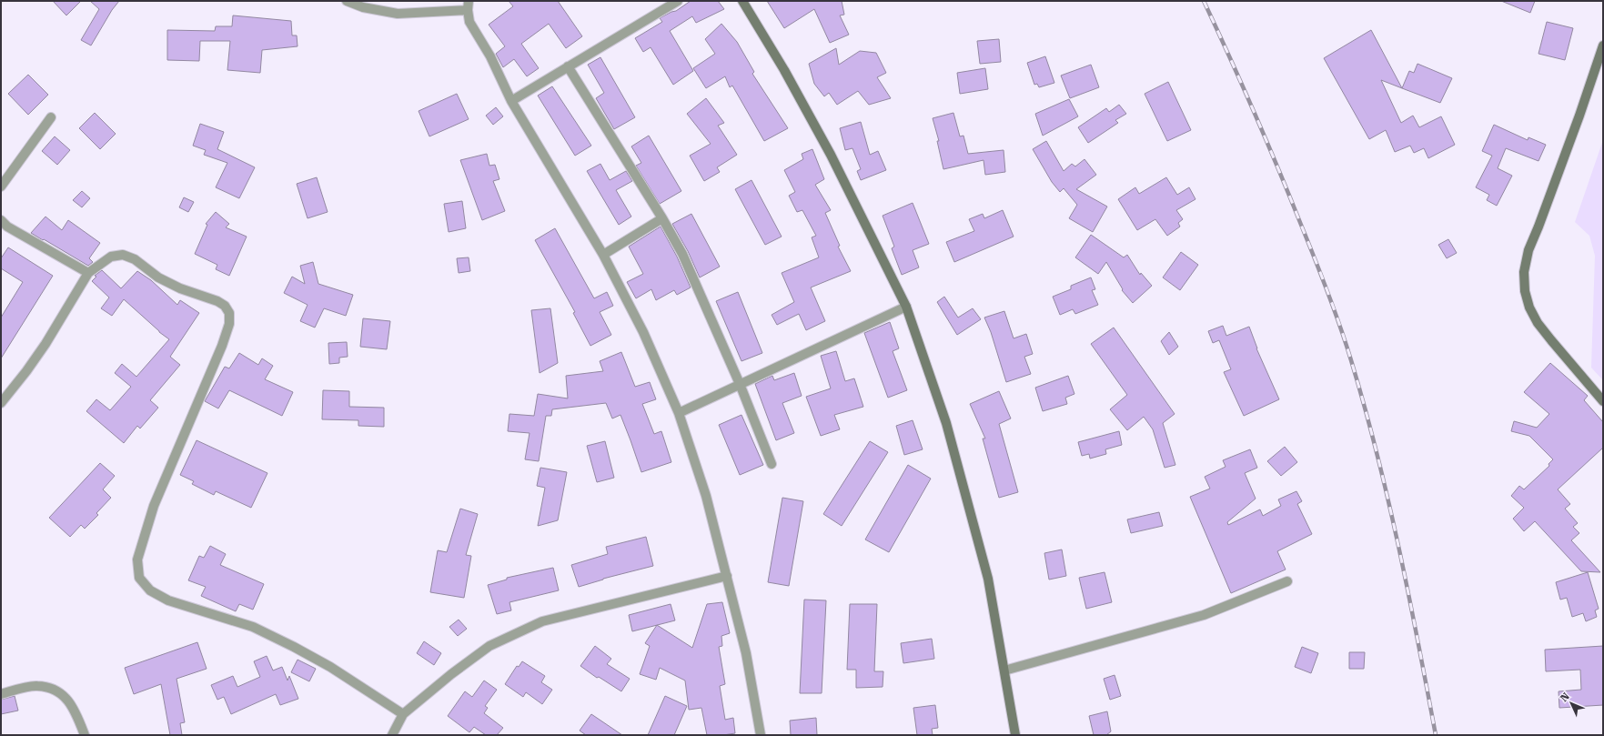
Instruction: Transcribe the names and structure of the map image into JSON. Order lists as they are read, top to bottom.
{
  "north": "top left"
}
